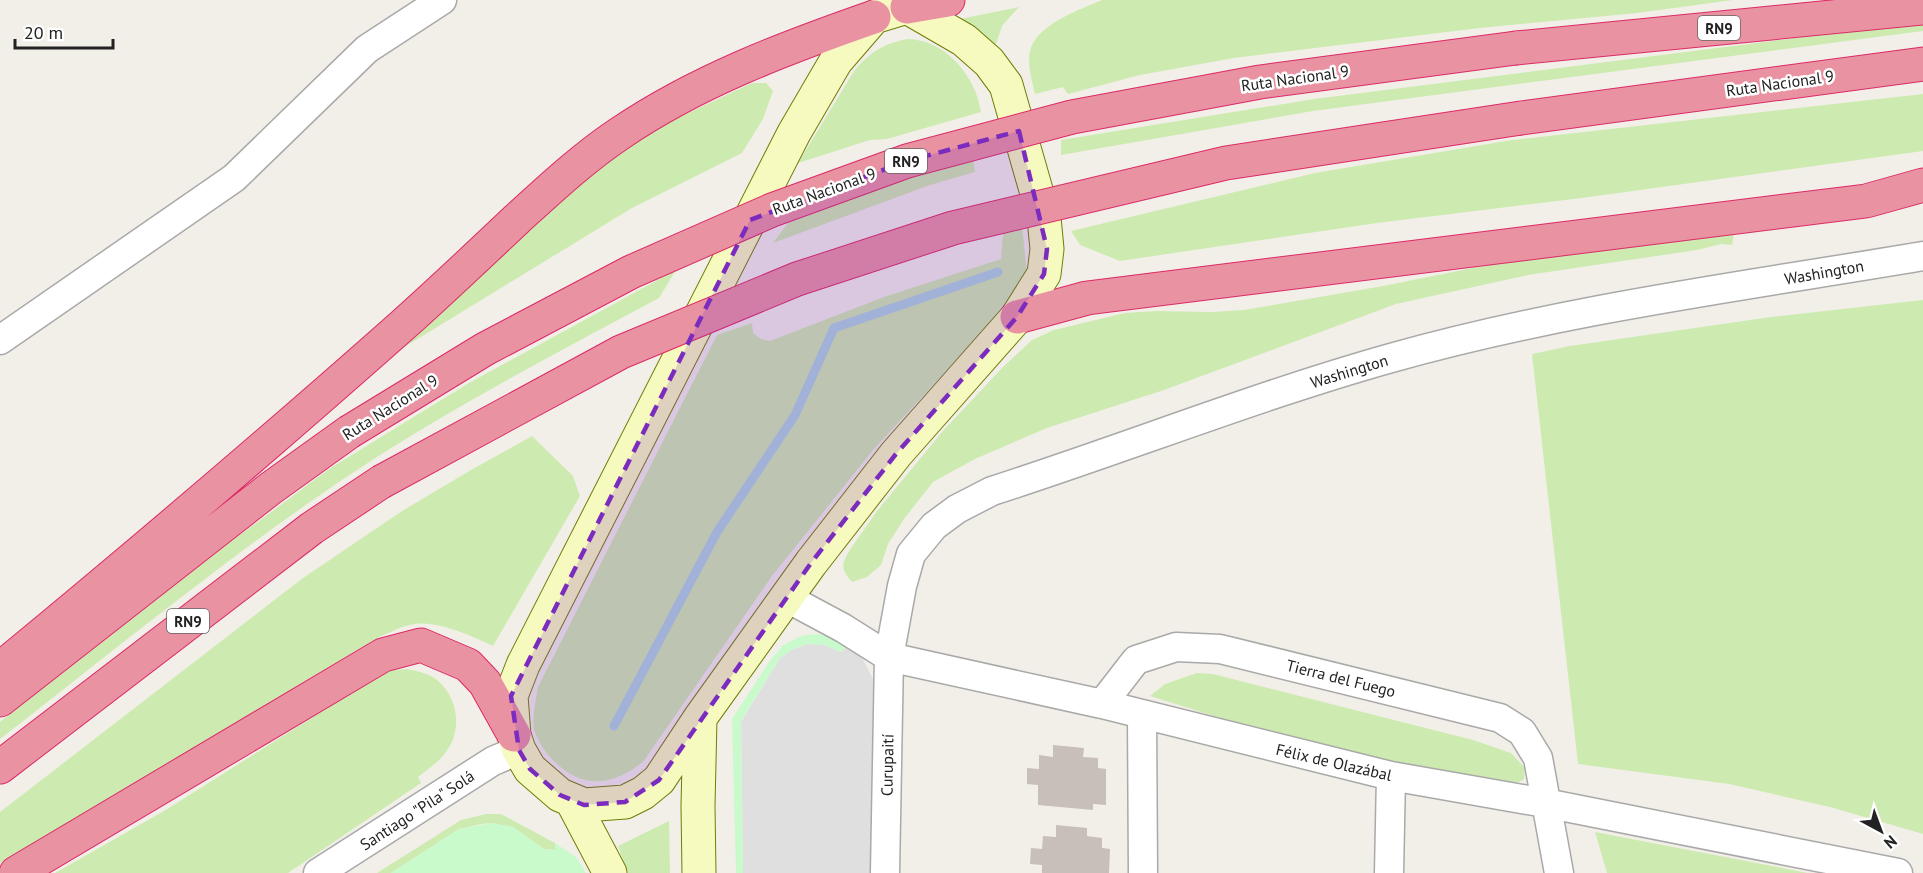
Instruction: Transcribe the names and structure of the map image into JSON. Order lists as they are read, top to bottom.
{
  "streets": {
    "highway": ["RN9", "Ruta Nacional 9"],
    "street": [
      "Washington",
      "Tierra del Fuego",
      "Félix de Olazábal",
      "Curupaití",
      "Santiago \"Pila\" Solá"
    ]
  },
  "crossings": [
    ["Washington", "Félix de Olazábal"],
    ["Washington", "Curupaití"],
    ["Tierra del Fuego", "Félix de Olazábal"],
    ["Félix de Olazábal", "Curupaití"]
  ],
  "scale_bar": "20 m",
  "north": "bottom right"
}
